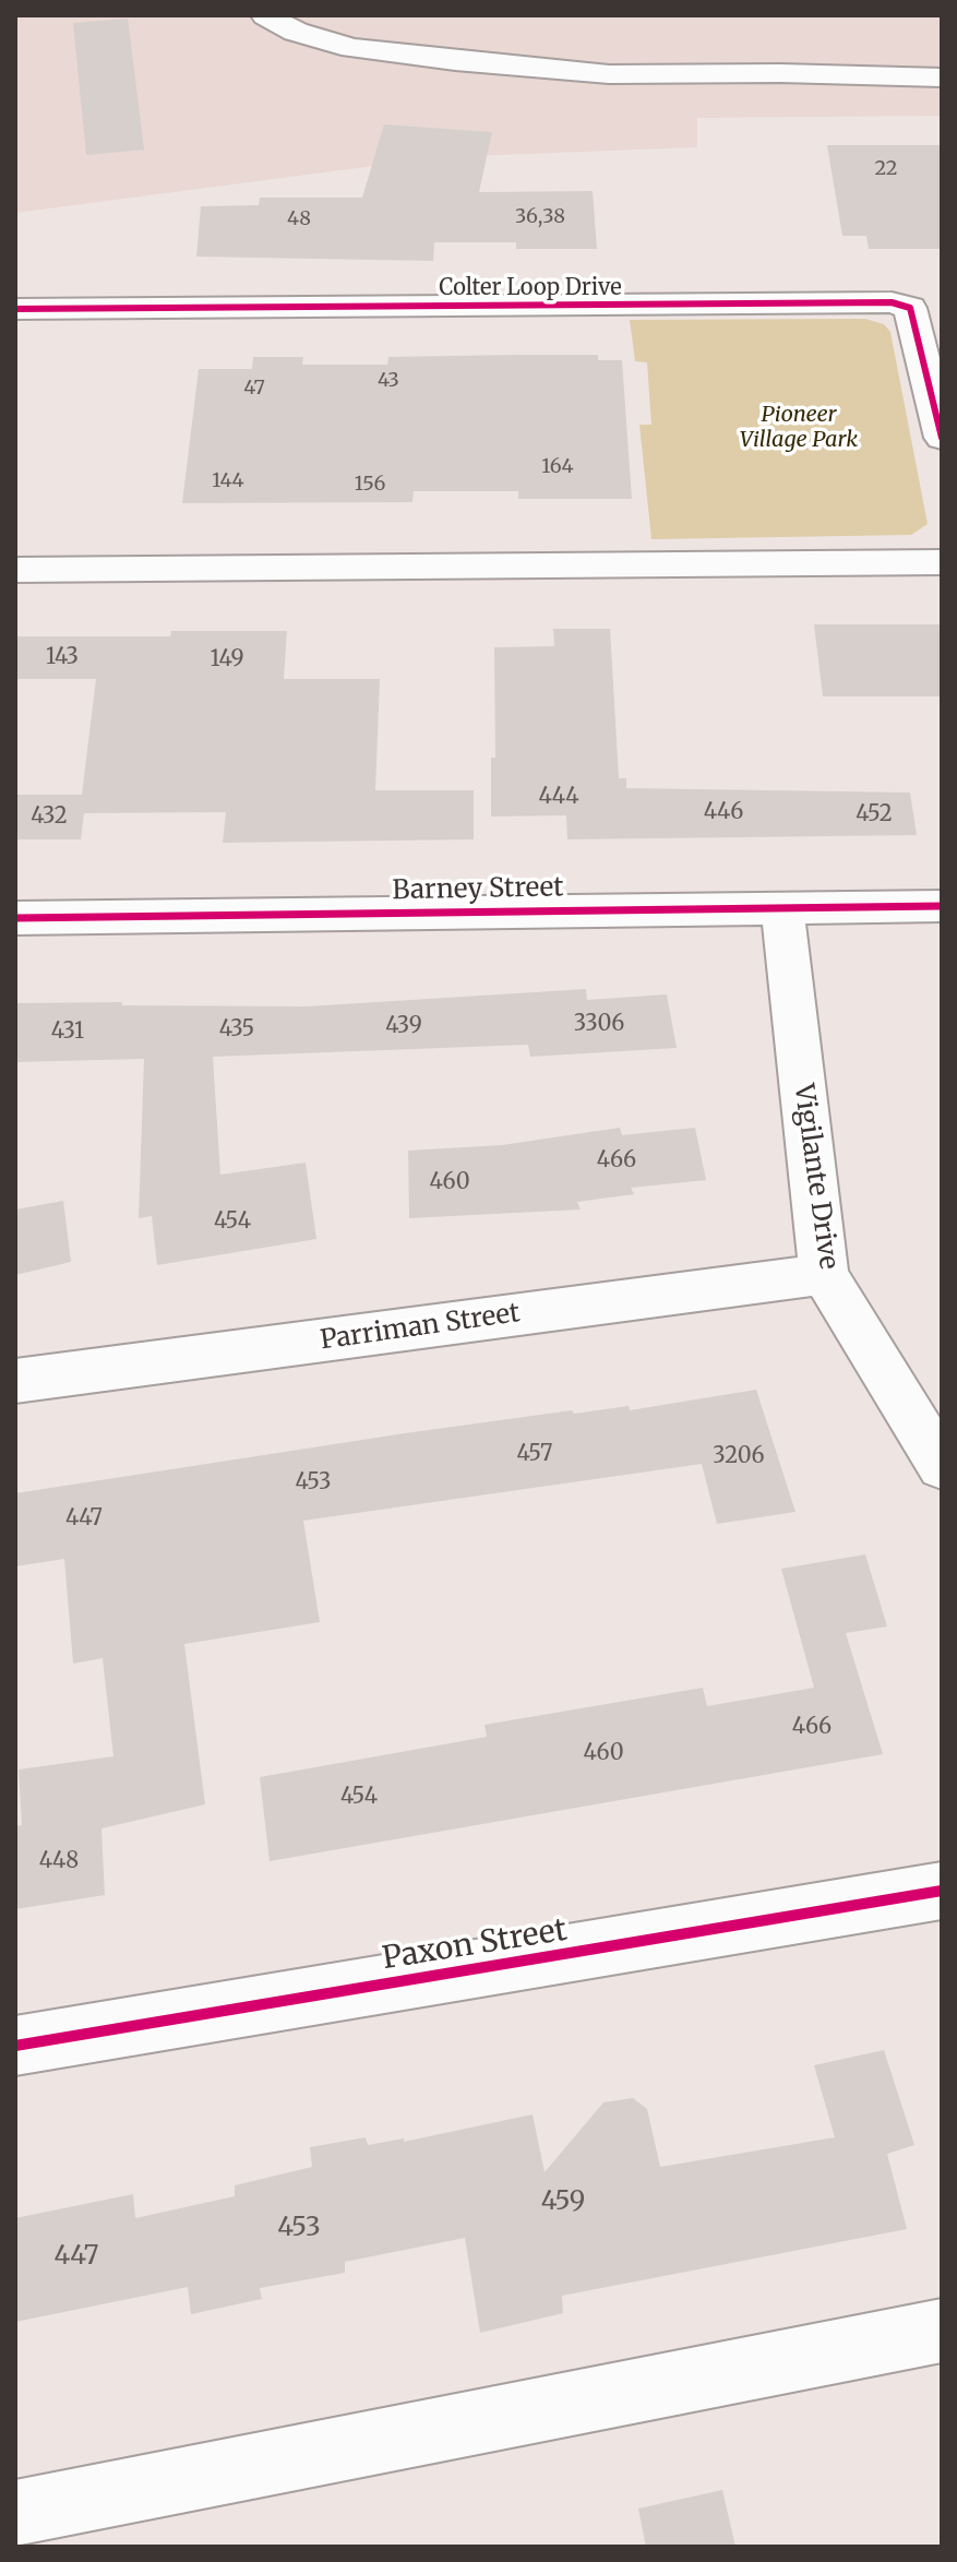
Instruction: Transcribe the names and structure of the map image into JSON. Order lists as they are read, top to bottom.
{
  "streets": {
    "street": [
      "Colter Loop Drive",
      "Barney Street",
      "Vigilante Drive",
      "Parriman Street",
      "Paxon Street"
    ]
  },
  "crossings": [
    ["Barney Street", "Vigilante Drive"],
    ["Vigilante Drive", "Parriman Street"]
  ],
  "parks": ["Pioneer Village Park"],
  "house_numbers": [
    "22",
    "36,38",
    "48",
    "43",
    "47",
    "164",
    "144",
    "156",
    "143",
    "149",
    "444",
    "446",
    "452",
    "432",
    "3306",
    "439",
    "435",
    "431",
    "466",
    "460",
    "454",
    "457",
    "3206",
    "453",
    "447",
    "466",
    "460",
    "454",
    "448",
    "459",
    "453",
    "447"
  ]
}
